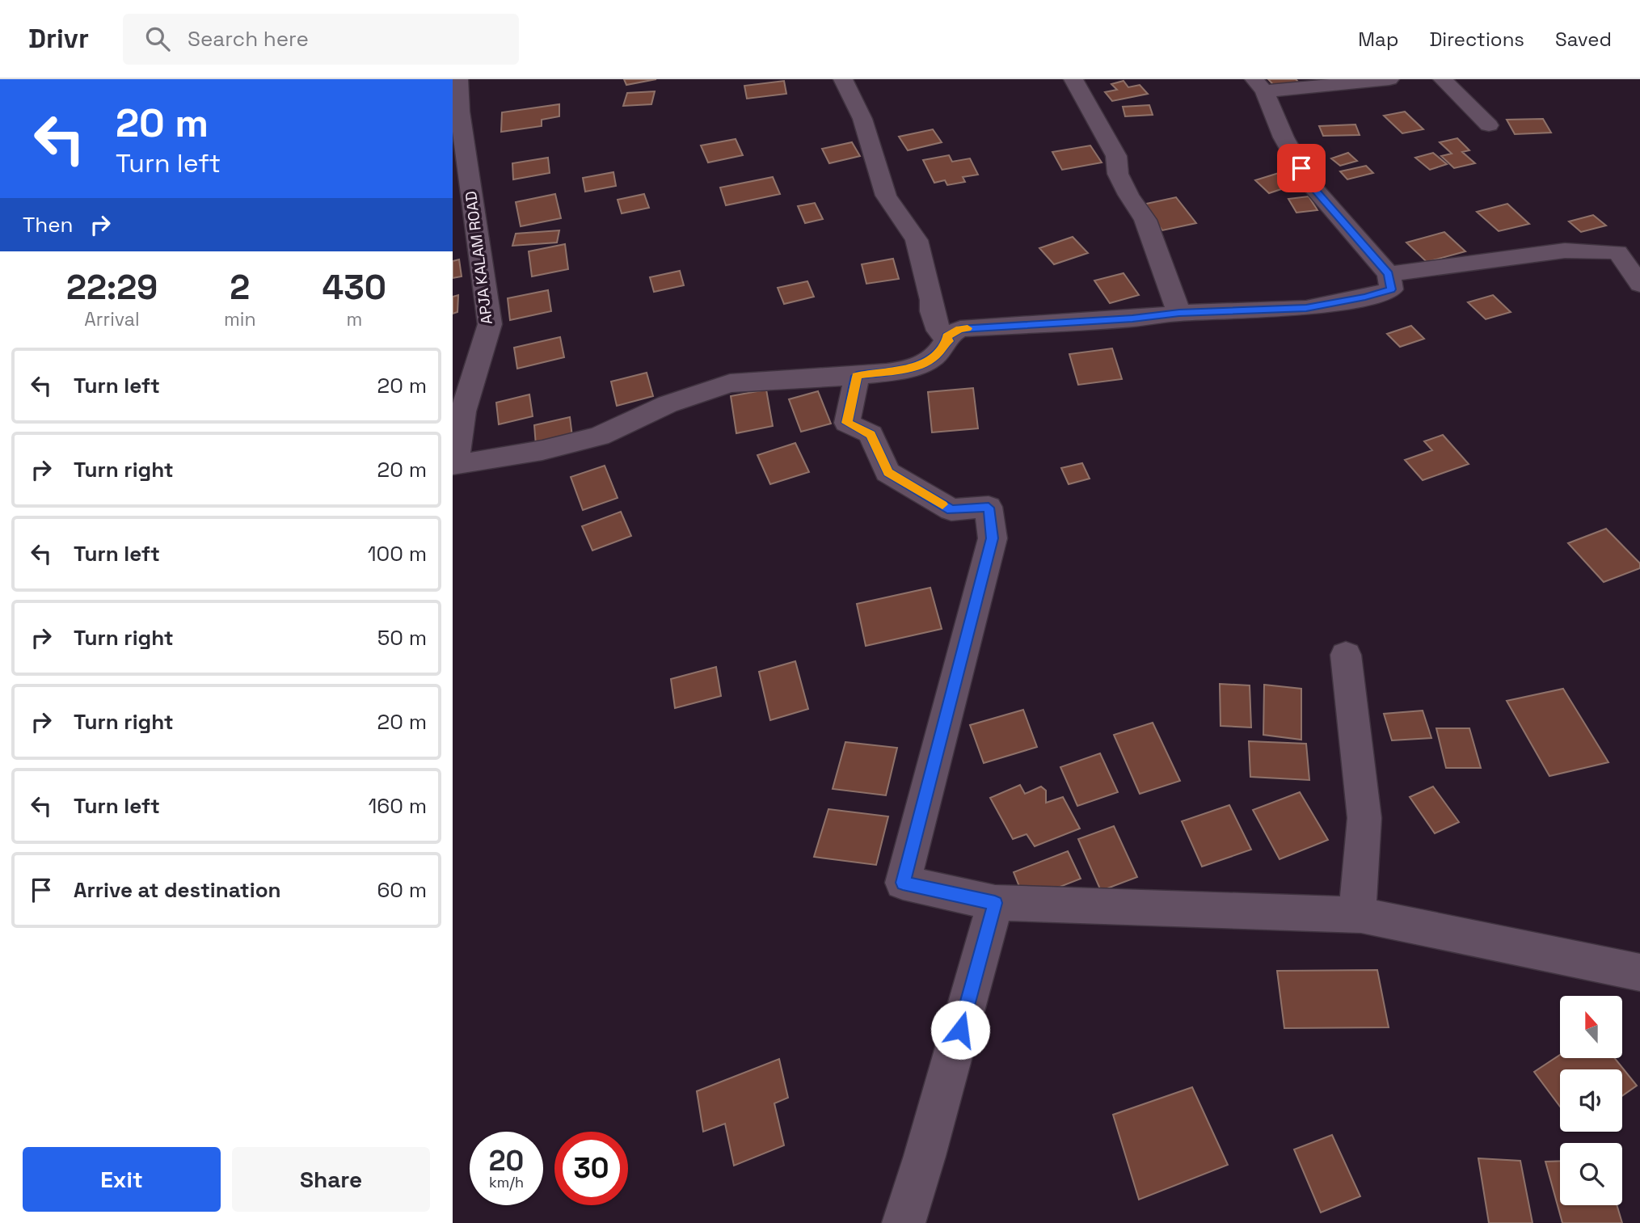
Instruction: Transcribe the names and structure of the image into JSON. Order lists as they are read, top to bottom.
{
  "streets": {
    "street": ["APJA KALAM ROAD"]
  },
  "north": "top",
  "page": {
    "header": "Drivr",
    "search": "Search here",
    "nav": ["Map", "Directions", "Saved"],
    "turn": ["20 m", "Turn left"],
    "then": "Then",
    "eta": [
      "22:29",
      "Arrival",
      "2",
      "min",
      "430",
      "m"
    ],
    "list": [
      {
        "name": "Turn left",
        "value": "20 m"
      },
      {
        "name": "Turn right",
        "value": "20 m"
      },
      {
        "name": "Turn left",
        "value": "100 m"
      },
      {
        "name": "Turn right",
        "value": "50 m"
      },
      {
        "name": "Turn right",
        "value": "20 m"
      },
      {
        "name": "Turn left",
        "value": "160 m"
      },
      {
        "name": "Arrive at destination",
        "value": "60 m"
      }
    ],
    "speed": "20 km/h",
    "limit": "30",
    "buttons": ["Exit", "Share"]
  }
}
